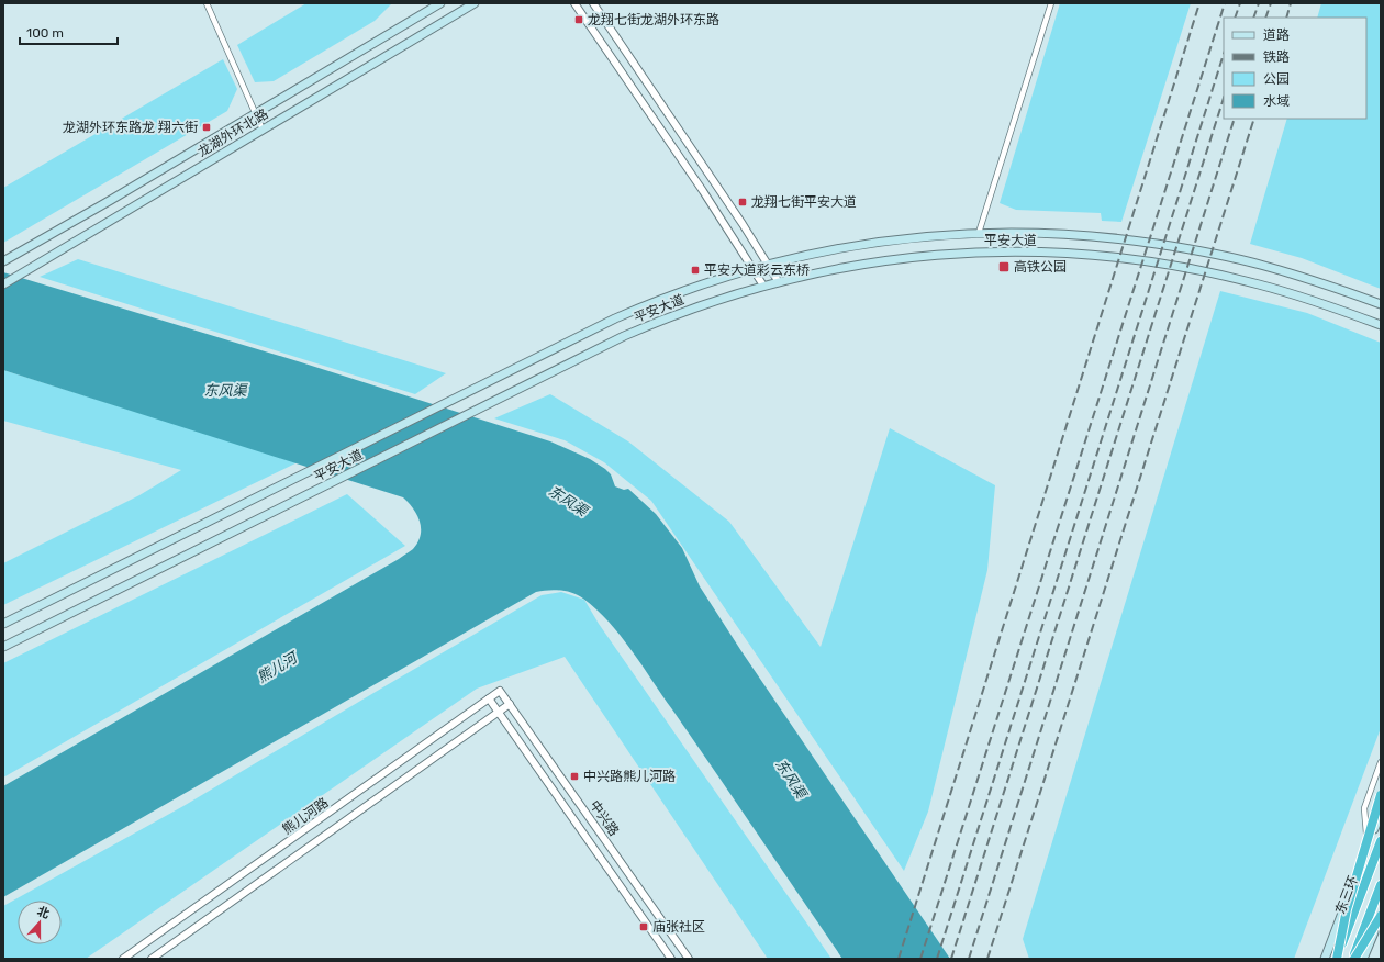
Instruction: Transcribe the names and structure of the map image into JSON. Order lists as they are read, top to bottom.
{
  "streets": {
    "highway": ["东三环"],
    "main road": ["龙湖外环北路", "平安大道"],
    "street": ["熊儿河路", "中兴路"]
  },
  "crossings": [
    ["熊儿河路", "中兴路"]
  ],
  "water": ["东风渠", "熊儿河"],
  "places": {
    "transit": [
      "龙翔七街龙湖外环东路",
      "龙湖外环东路龙 翔六街",
      "龙翔七街平安大道",
      "高铁公园",
      "平安大道彩云东桥",
      "中兴路熊儿河路",
      "庙张社区"
    ]
  },
  "legend": [
    "道路",
    "铁路",
    "公园",
    "水域"
  ],
  "scale_bar": "100 m",
  "north": "top"
}
